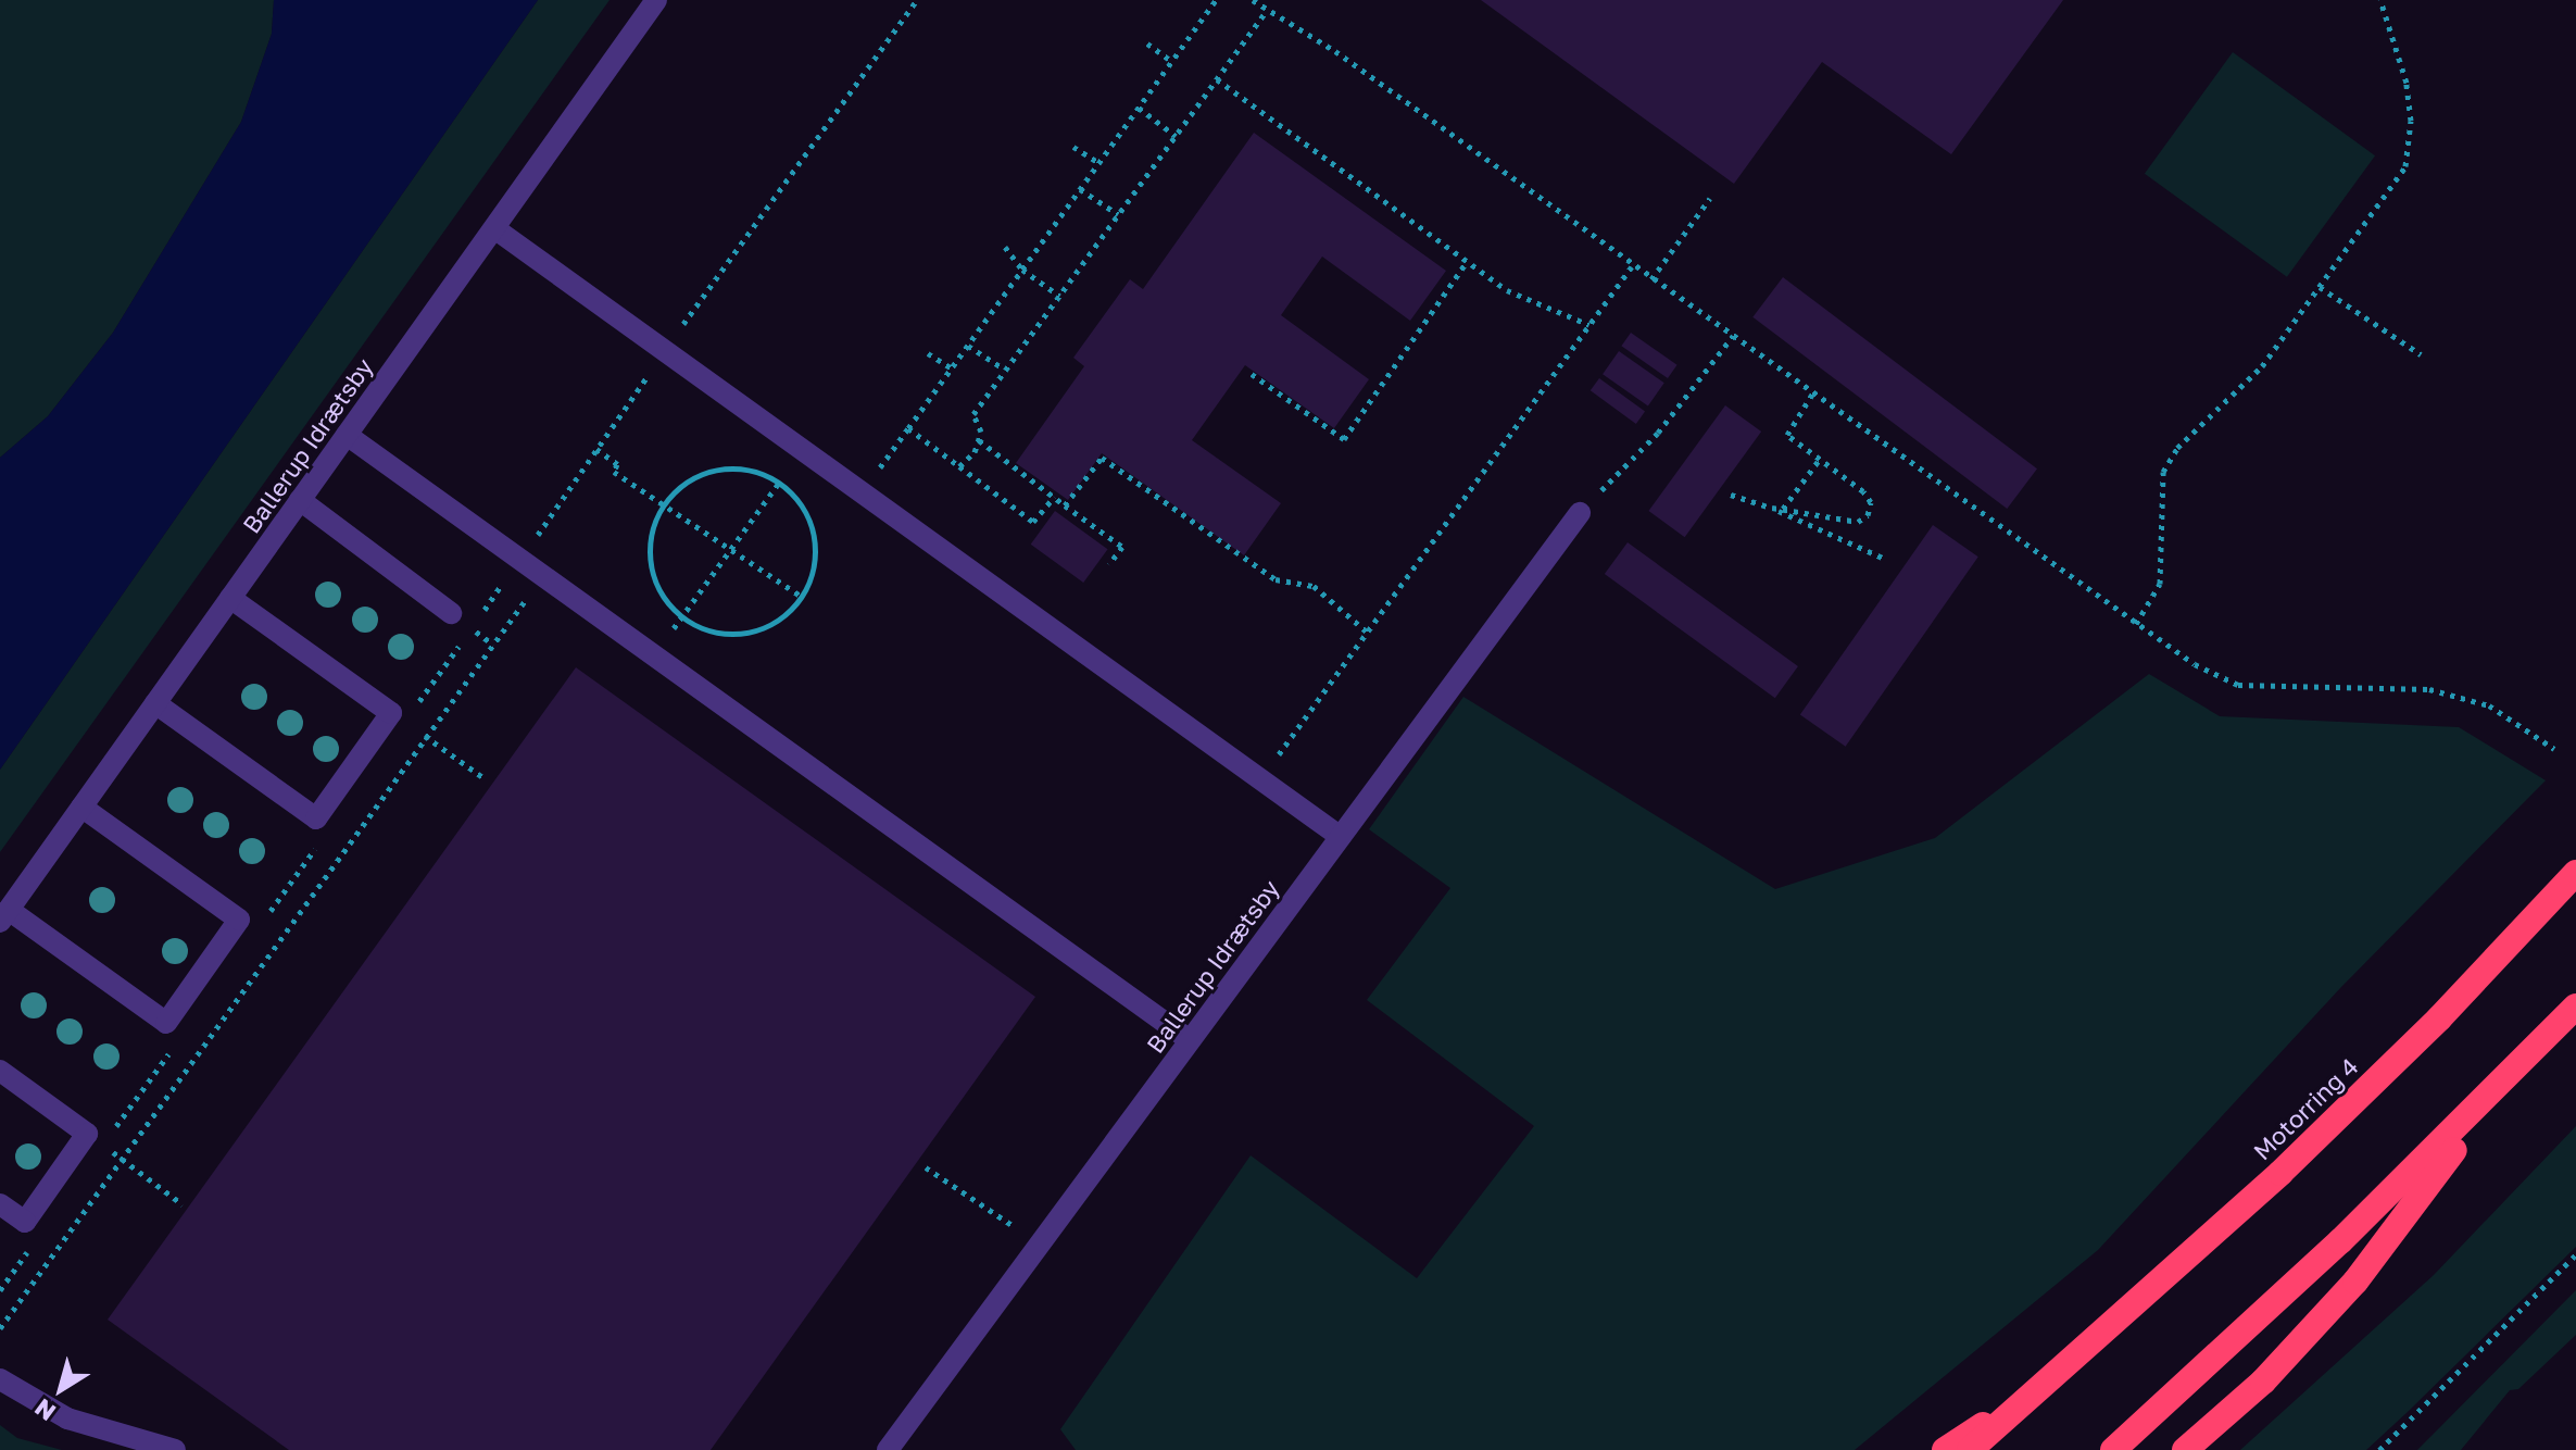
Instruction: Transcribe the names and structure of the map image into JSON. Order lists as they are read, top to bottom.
{
  "streets": {
    "highway": ["Motorring 4"],
    "street": ["Ballerup Idrætsby"]
  },
  "north": "bottom left"
}
